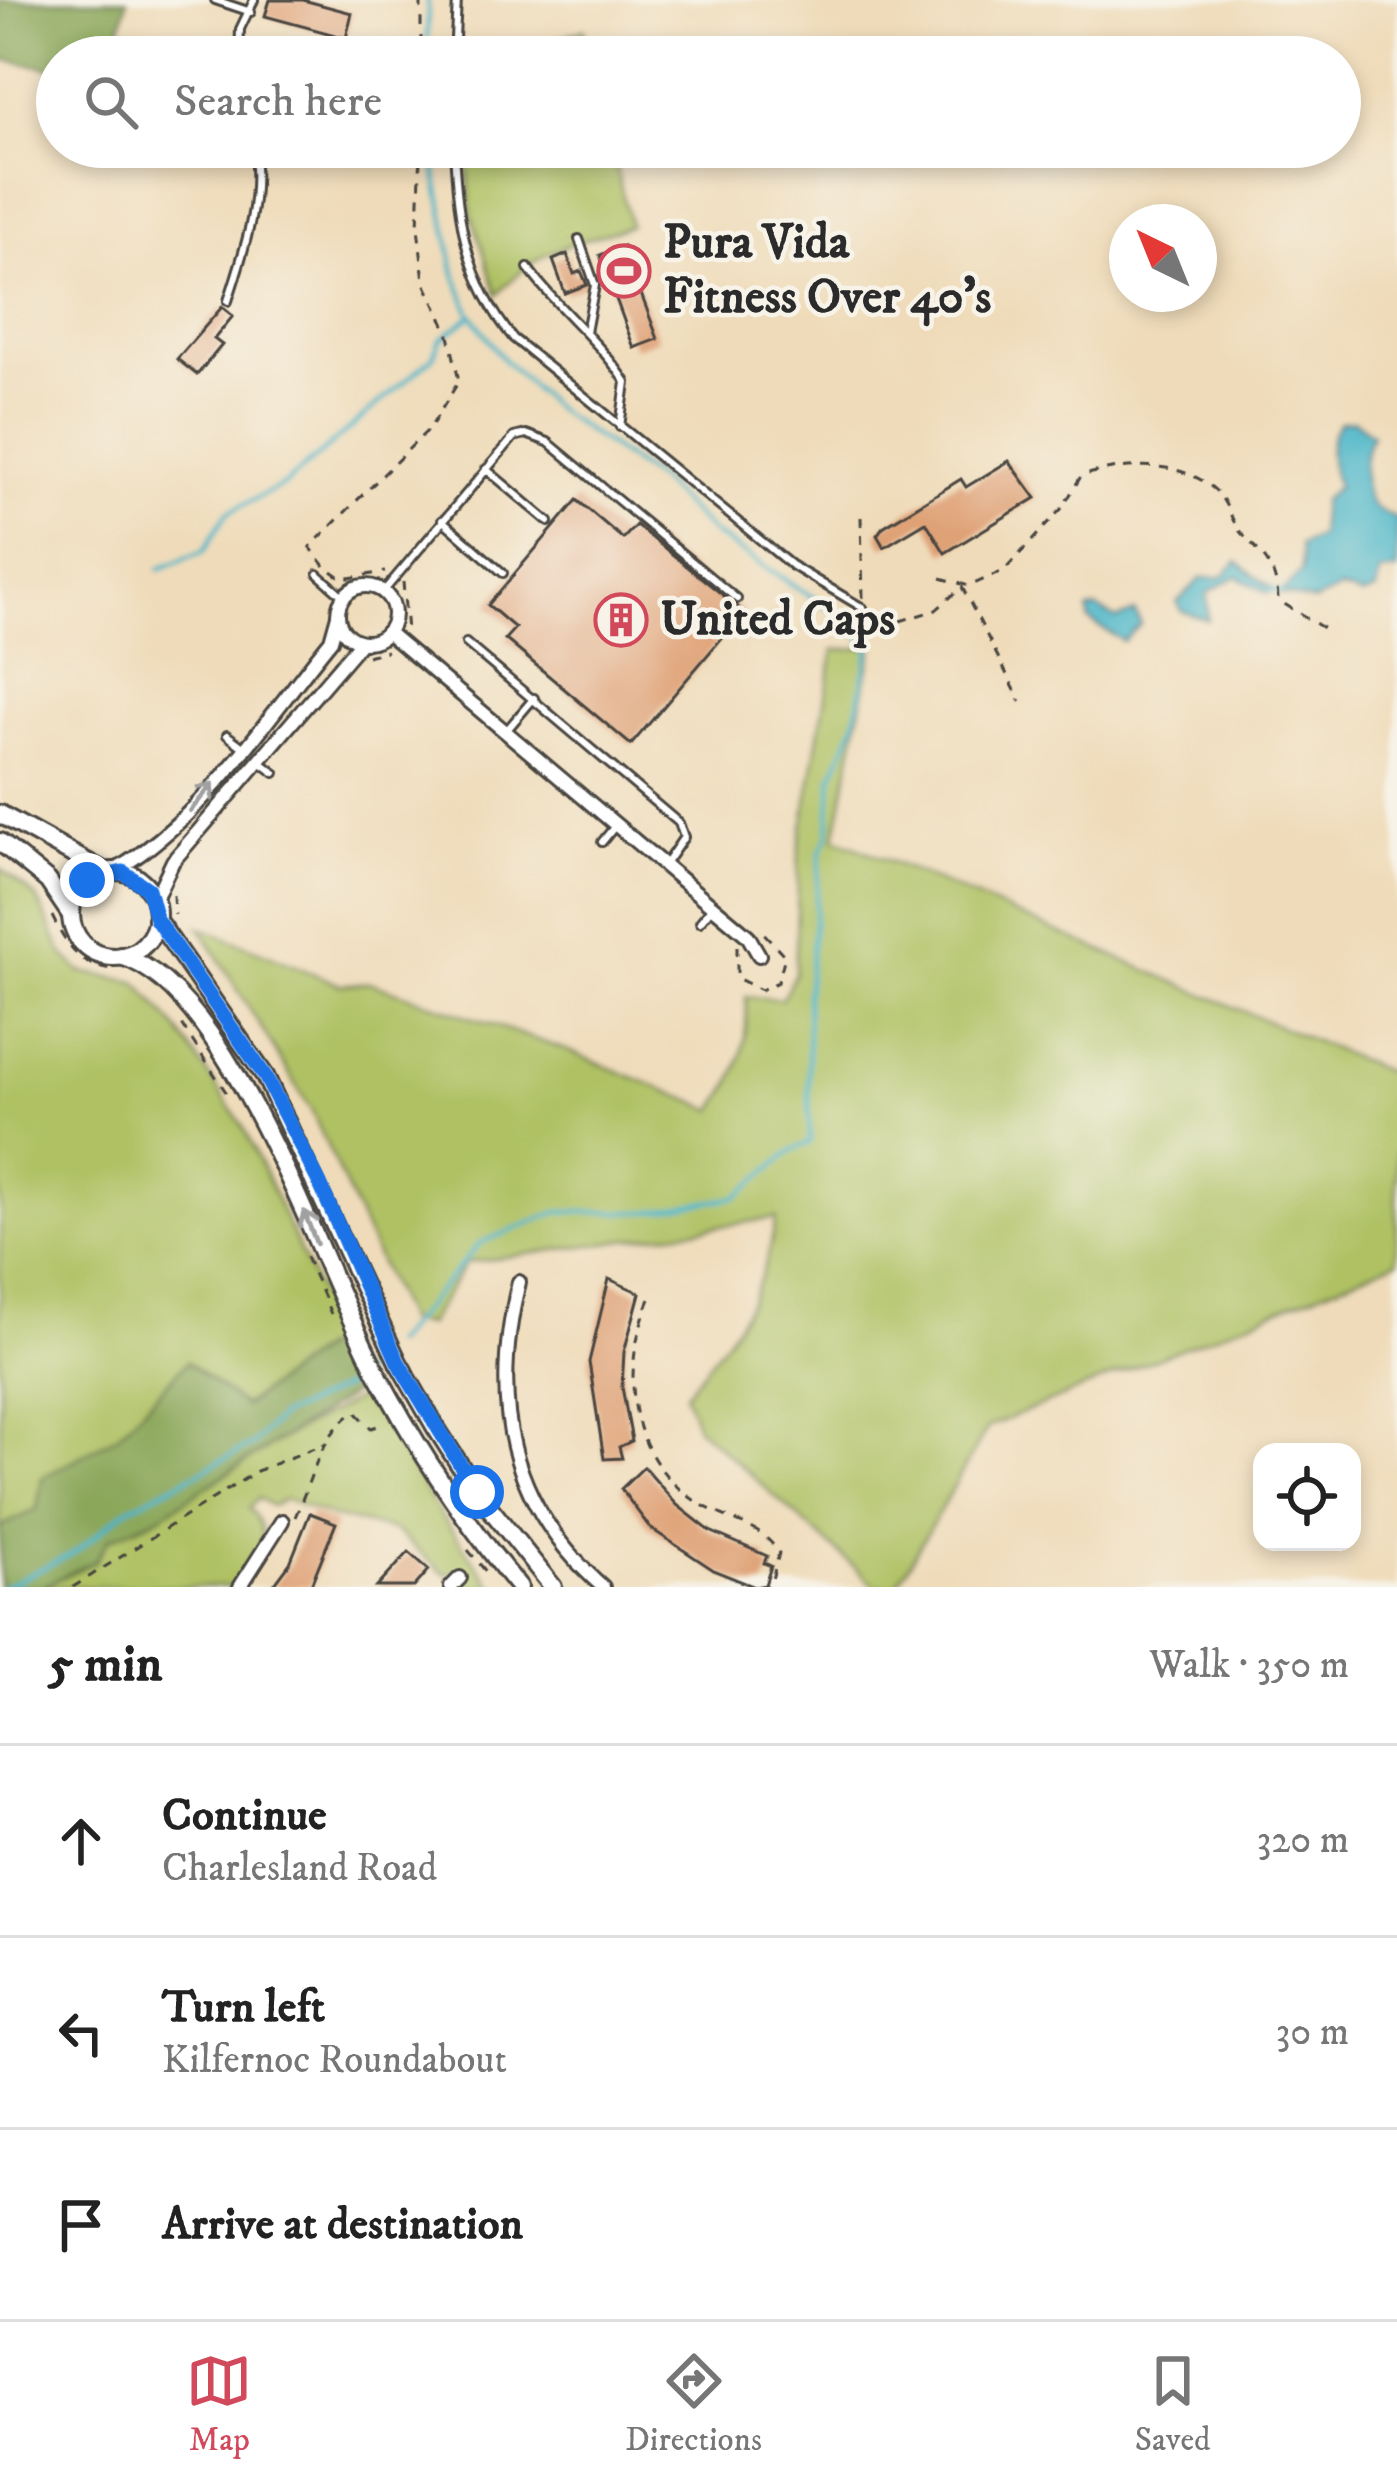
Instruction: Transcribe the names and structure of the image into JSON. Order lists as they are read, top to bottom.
{
  "places": {
    "sports": ["Pura Vida Fitness Over 40’s"],
    "building": ["United Caps"]
  },
  "north": "top left",
  "page": {
    "search": "Search here",
    "heading": ["5 min", "Walk · 350 m"],
    "list": [
      ["Continue", "Charlesland Road", "320 m"],
      ["Turn left", "Kilfernoc Roundabout", "30 m"],
      "Arrive at destination"
    ],
    "nav": ["Map", "Directions", "Saved"]
  }
}
